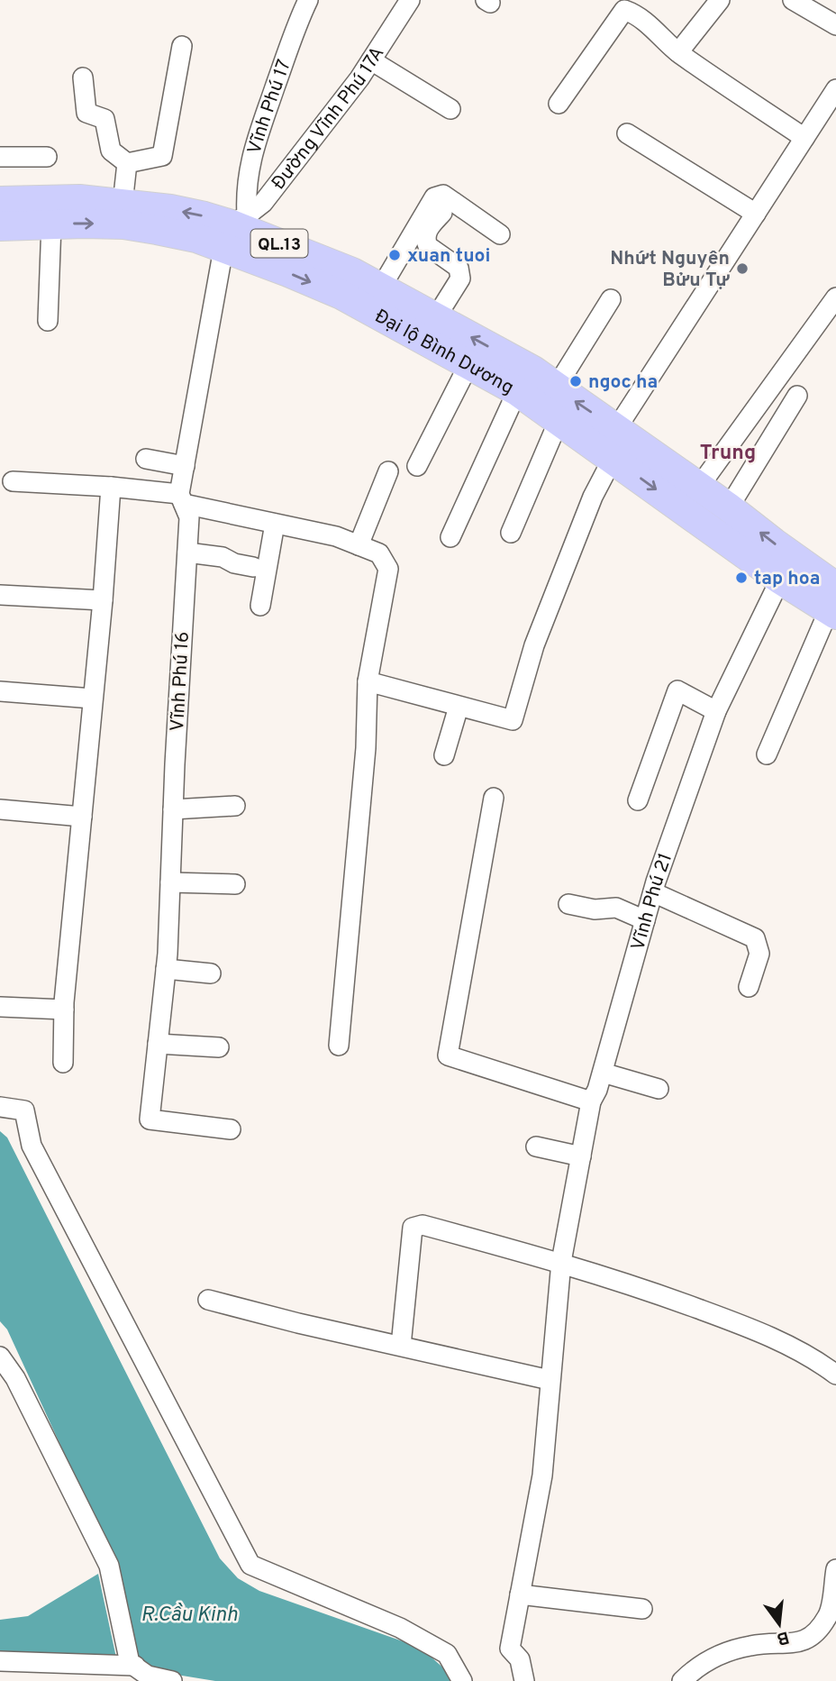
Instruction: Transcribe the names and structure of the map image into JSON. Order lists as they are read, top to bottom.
{
  "streets": {
    "highway": ["QL.13", "Đại lộ Bình Dương"],
    "street": [
      "Vĩnh Phú 17",
      "Đường Vĩnh Phú 17A",
      "Vĩnh Phú 16",
      "Vĩnh Phú 21"
    ]
  },
  "crossings": [
    ["Vĩnh Phú 17", "Đường Vĩnh Phú 17A"],
    ["Vĩnh Phú 17", "Đại lộ Bình Dương"],
    ["Vĩnh Phú 17", "Vĩnh Phú 16"],
    ["Đường Vĩnh Phú 17A", "Đại lộ Bình Dương"],
    ["Đường Vĩnh Phú 17A", "Vĩnh Phú 16"],
    ["Đại lộ Bình Dương", "Vĩnh Phú 16"],
    ["Đại lộ Bình Dương", "Vĩnh Phú 21"]
  ],
  "districts": ["Trung"],
  "water": ["R.Cầu Kinh"],
  "places": [
    "xuan tuoi",
    "Nhứt Nguyên Bửu Tự",
    "ngoc ha",
    "tap hoa"
  ],
  "north": "bottom"
}
